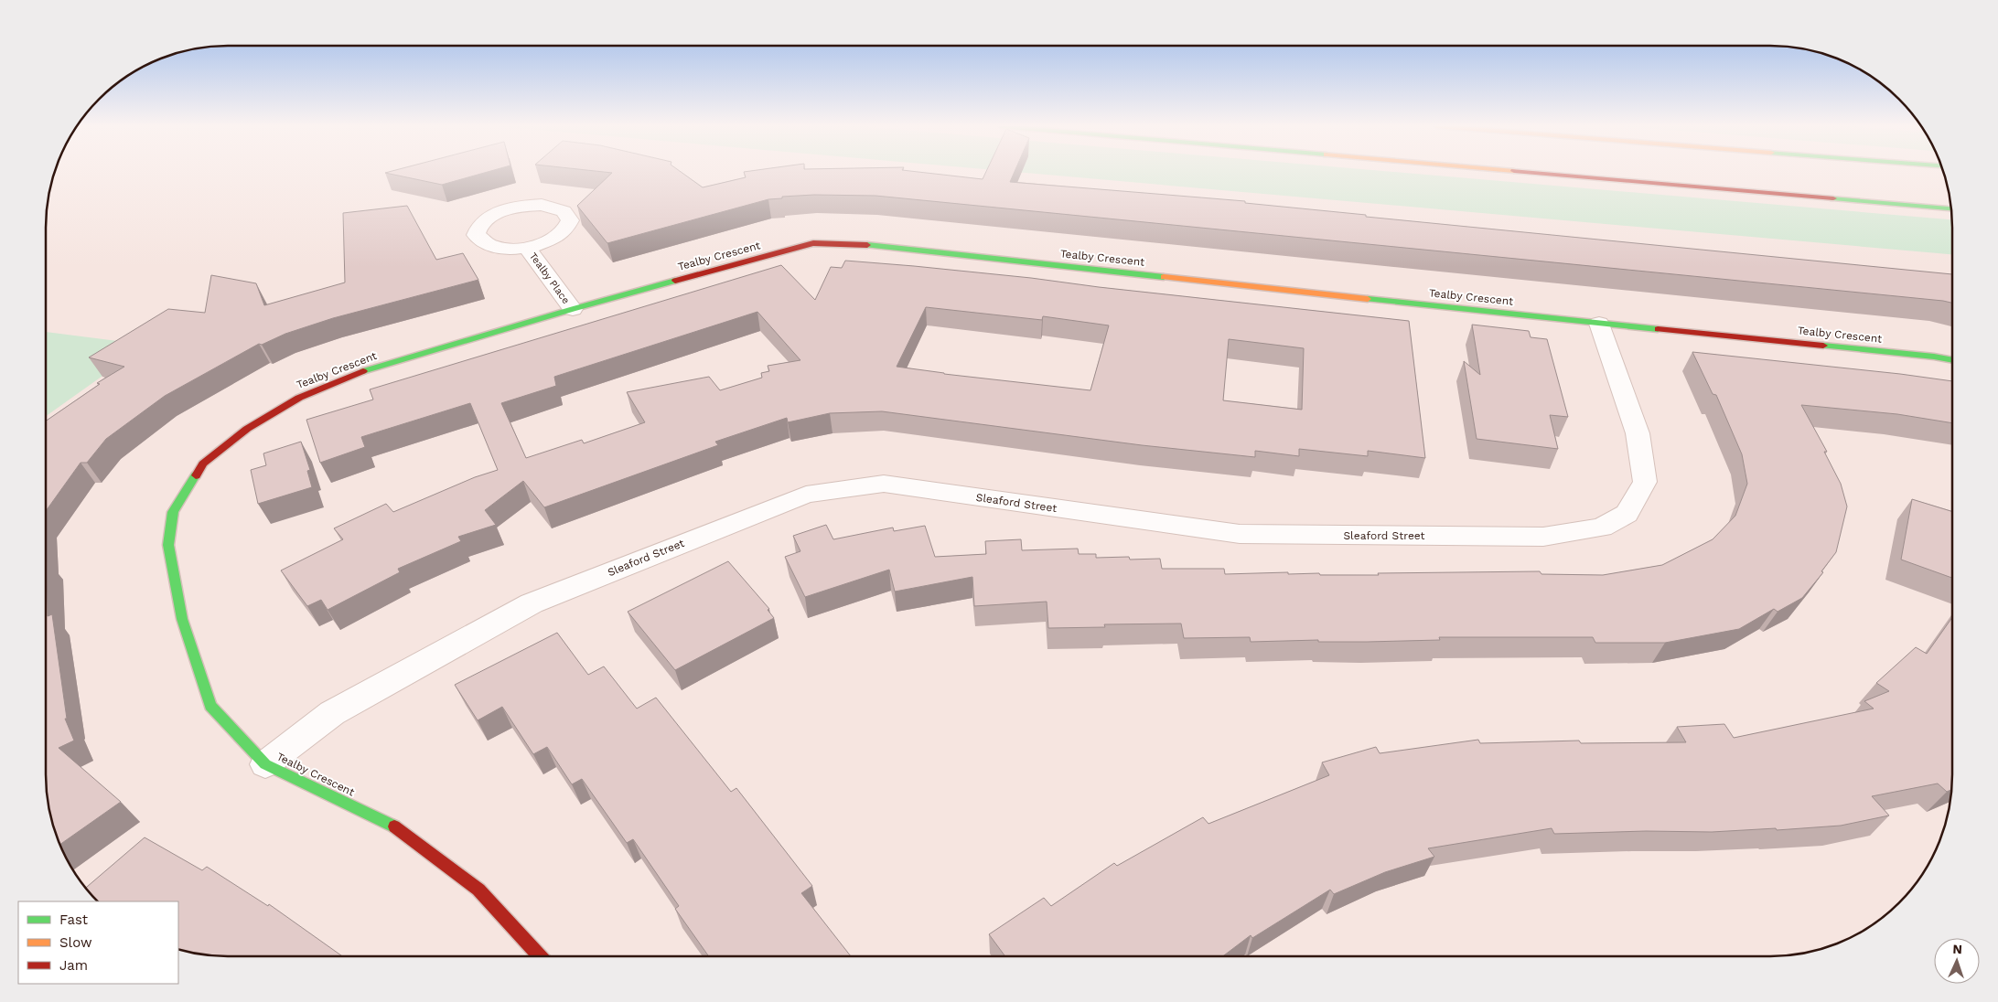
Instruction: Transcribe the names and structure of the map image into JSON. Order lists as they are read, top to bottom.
{
  "streets": {
    "main road": ["Tealby Crescent"],
    "street": ["Tealby Place", "Sleaford Street"]
  },
  "crossings": [
    ["Tealby Crescent", "Tealby Place"],
    ["Tealby Crescent", "Sleaford Street"]
  ],
  "legend": ["Fast", "Slow", "Jam"],
  "north": "top"
}
